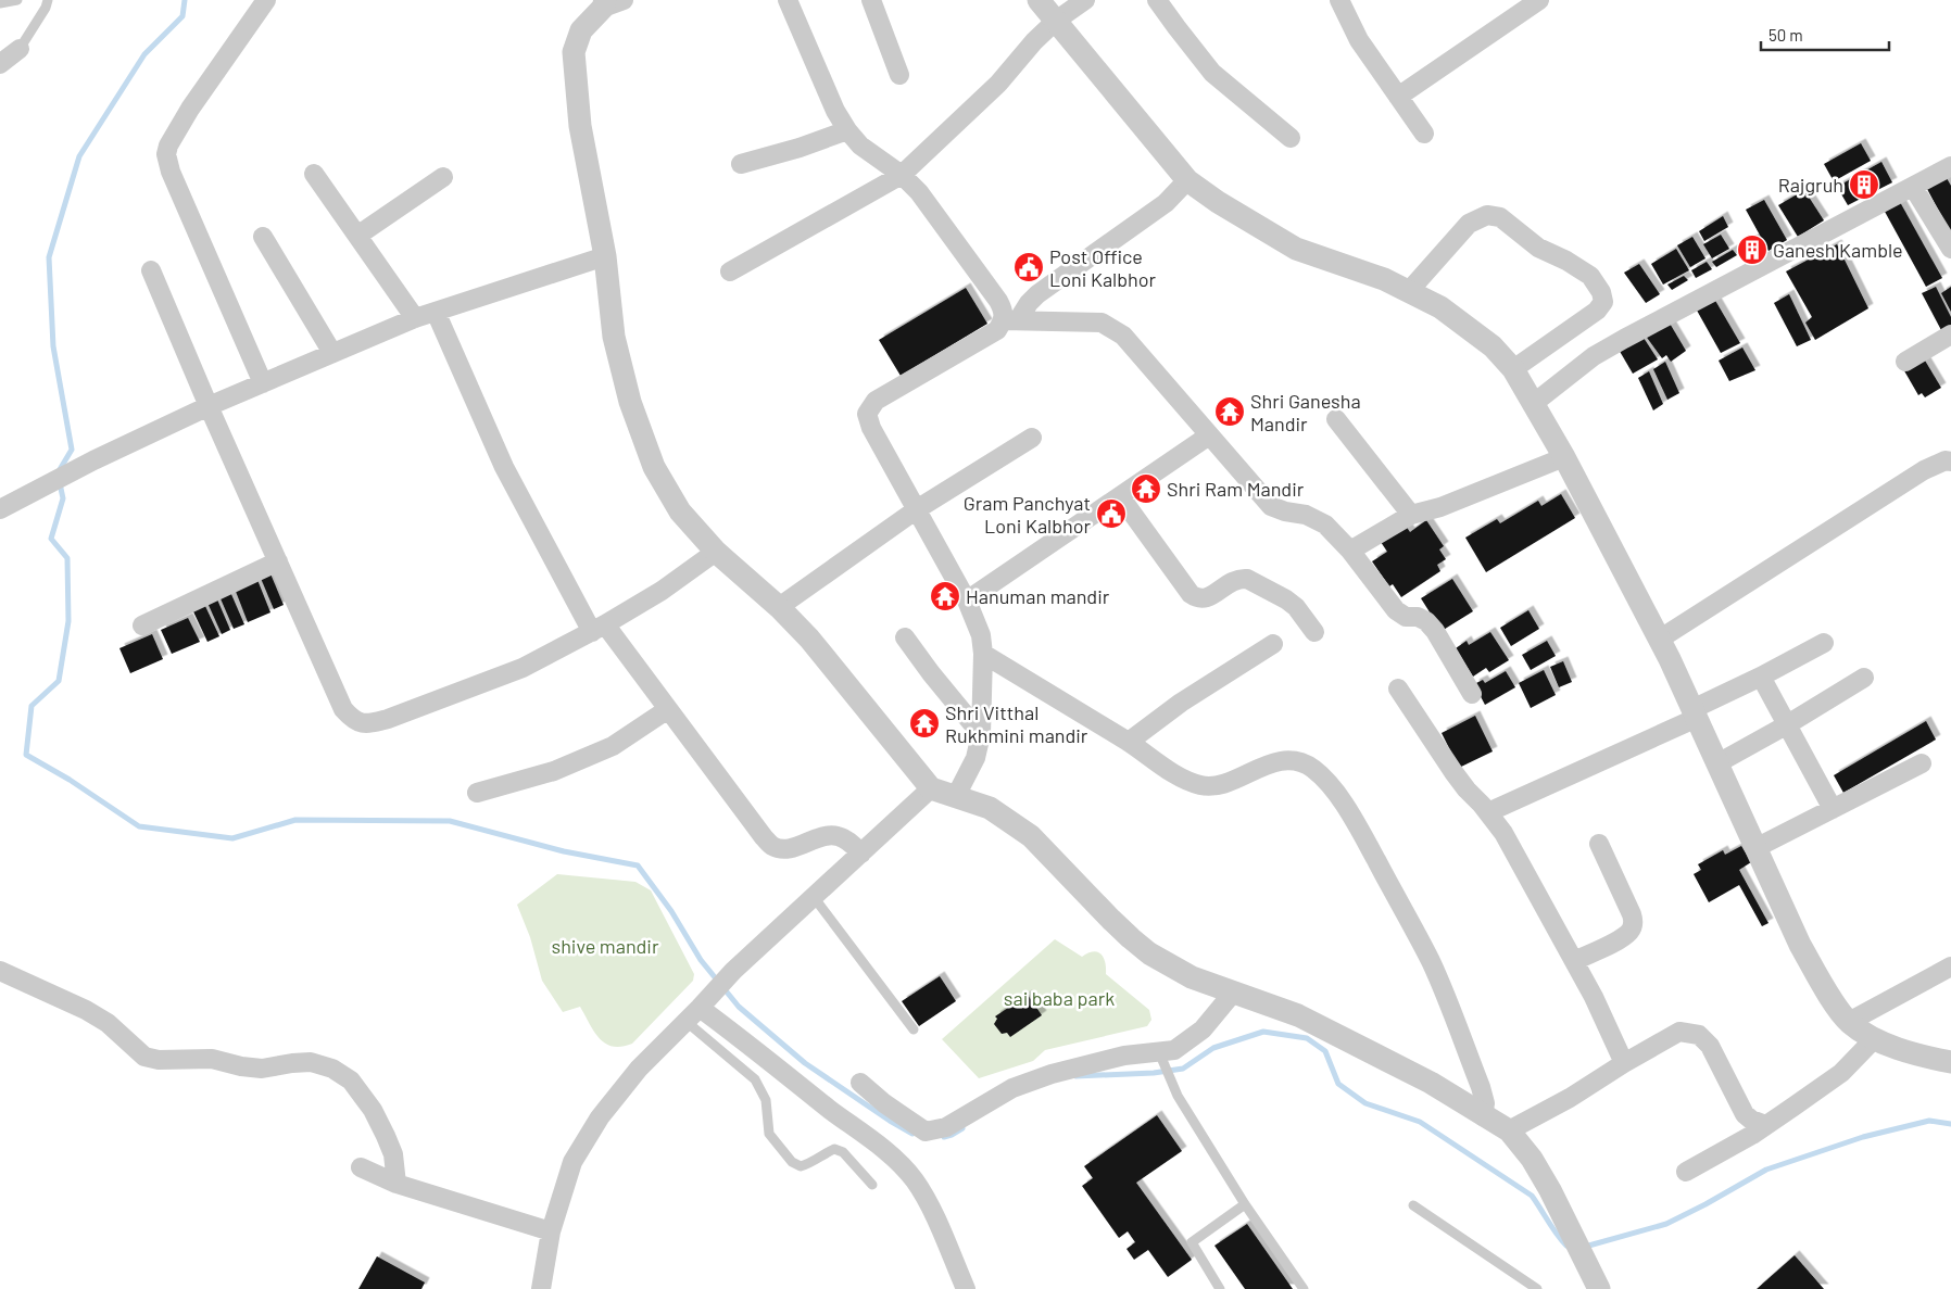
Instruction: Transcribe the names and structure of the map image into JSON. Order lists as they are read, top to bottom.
{
  "parks": ["shive mandir", "sai baba park"],
  "places": {
    "building": ["Rajgruh", "Ganesh Kamble"],
    "public building": ["Post Office Loni Kalbhor", "Gram Panchyat Loni Kalbhor"],
    "temple": [
      "Shri Ganesha Mandir",
      "Shri Ram Mandir",
      "Hanuman mandir",
      "Shri Vitthal Rukhmini mandir"
    ]
  },
  "scale_bar": "50 m"
}
